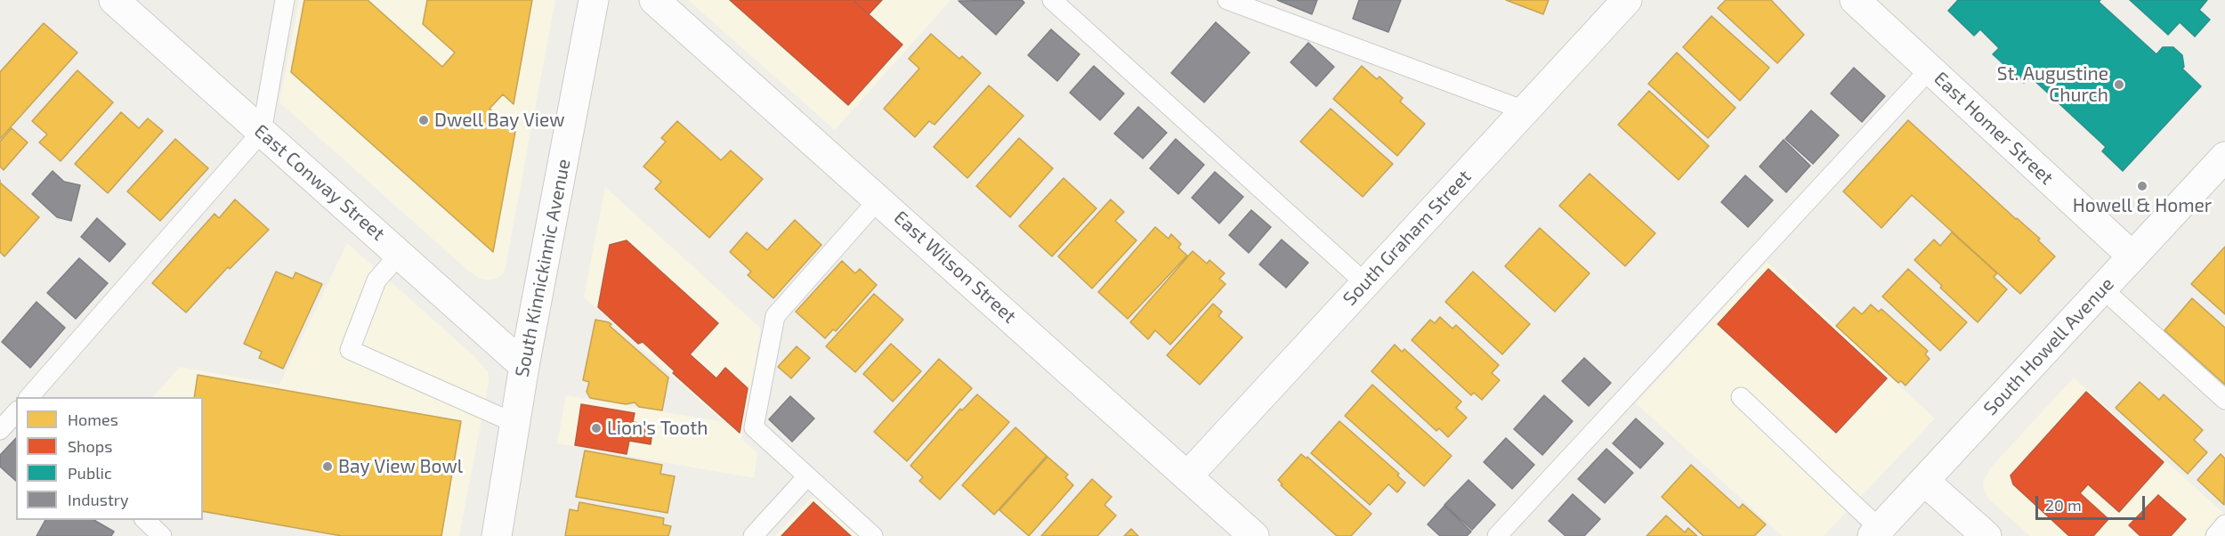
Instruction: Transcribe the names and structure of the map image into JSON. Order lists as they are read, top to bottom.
{
  "streets": {
    "street": [
      "East Homer Street",
      "East Conway Street",
      "South Graham Street",
      "East Wilson Street",
      "South Kinnickinnic Avenue",
      "South Howell Avenue"
    ]
  },
  "crossings": [
    ["East Homer Street", "South Howell Avenue"],
    ["East Conway Street", "South Kinnickinnic Avenue"],
    ["South Graham Street", "East Wilson Street"]
  ],
  "places": [
    "St. Augustine Church",
    "Dwell Bay View",
    "Howell & Homer",
    "Lion's Tooth",
    "Bay View Bowl"
  ],
  "legend": [
    "Homes",
    "Shops",
    "Public",
    "Industry"
  ],
  "scale_bar": "20 m"
}
